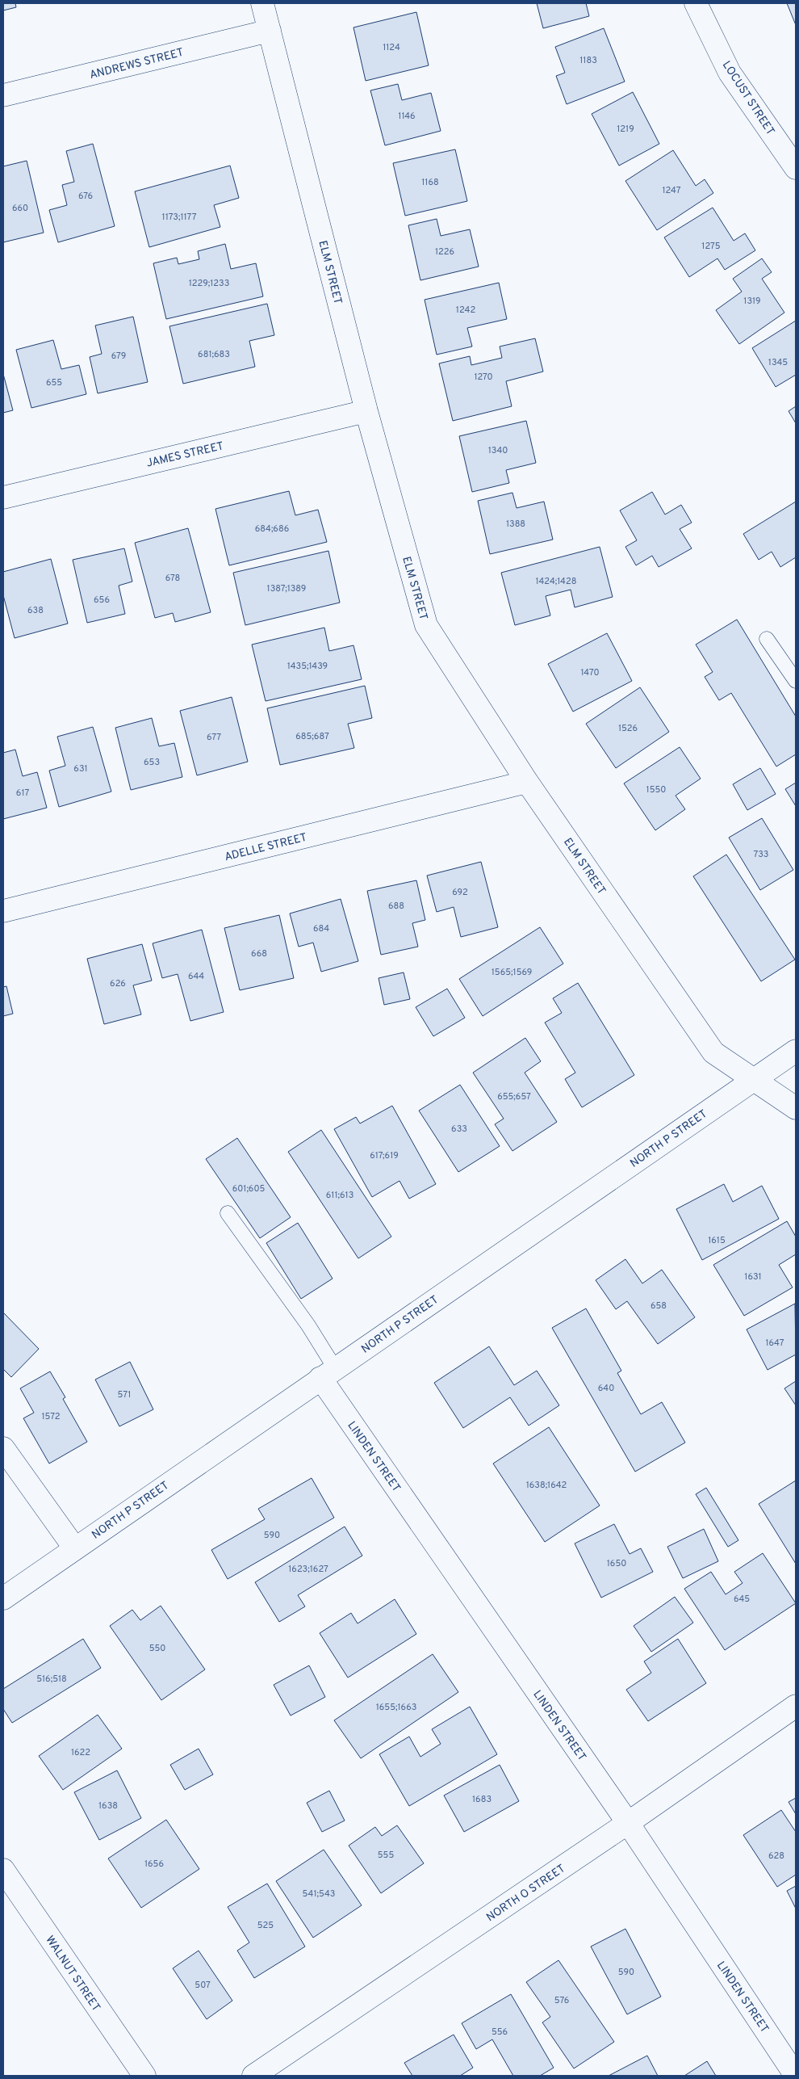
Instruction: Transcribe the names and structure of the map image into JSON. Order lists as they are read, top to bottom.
{
  "streets": {
    "street": [
      "ANDREWS STREET",
      "LOCUST STREET",
      "ELM STREET",
      "JAMES STREET",
      "ADELLE STREET",
      "NORTH P STREET",
      "LINDEN STREET",
      "NORTH O STREET",
      "WALNUT STREET"
    ]
  },
  "crossings": [
    ["ANDREWS STREET", "ELM STREET"],
    ["ELM STREET", "JAMES STREET"],
    ["ELM STREET", "ADELLE STREET"],
    ["ELM STREET", "NORTH P STREET"],
    ["NORTH P STREET", "LINDEN STREET"],
    ["LINDEN STREET", "NORTH O STREET"]
  ],
  "house_numbers": [
    "1124",
    "1183",
    "1146",
    "1219",
    "1168",
    "1247",
    "676",
    "660",
    "1173;1177",
    "1275",
    "1226",
    "1229;1233",
    "1319",
    "1242",
    "681;683",
    "679",
    "1345",
    "1270",
    "655",
    "1340",
    "1388",
    "684;686",
    "678",
    "1424;1428",
    "1387;1389",
    "656",
    "638",
    "1435;1439",
    "1470",
    "1526",
    "685;687",
    "677",
    "653",
    "631",
    "1550",
    "617",
    "733",
    "692",
    "688",
    "684",
    "668",
    "1565;1569",
    "644",
    "626",
    "655;657",
    "633",
    "617;619",
    "601;605",
    "611;613",
    "1615",
    "1631",
    "658",
    "1647",
    "640",
    "571",
    "1572",
    "1638;1642",
    "590",
    "1650",
    "1623;1627",
    "645",
    "550",
    "516;518",
    "1655;1663",
    "1622",
    "1683",
    "1638",
    "555",
    "628",
    "1656",
    "541;543",
    "525",
    "590",
    "507",
    "576",
    "556"
  ]
}
